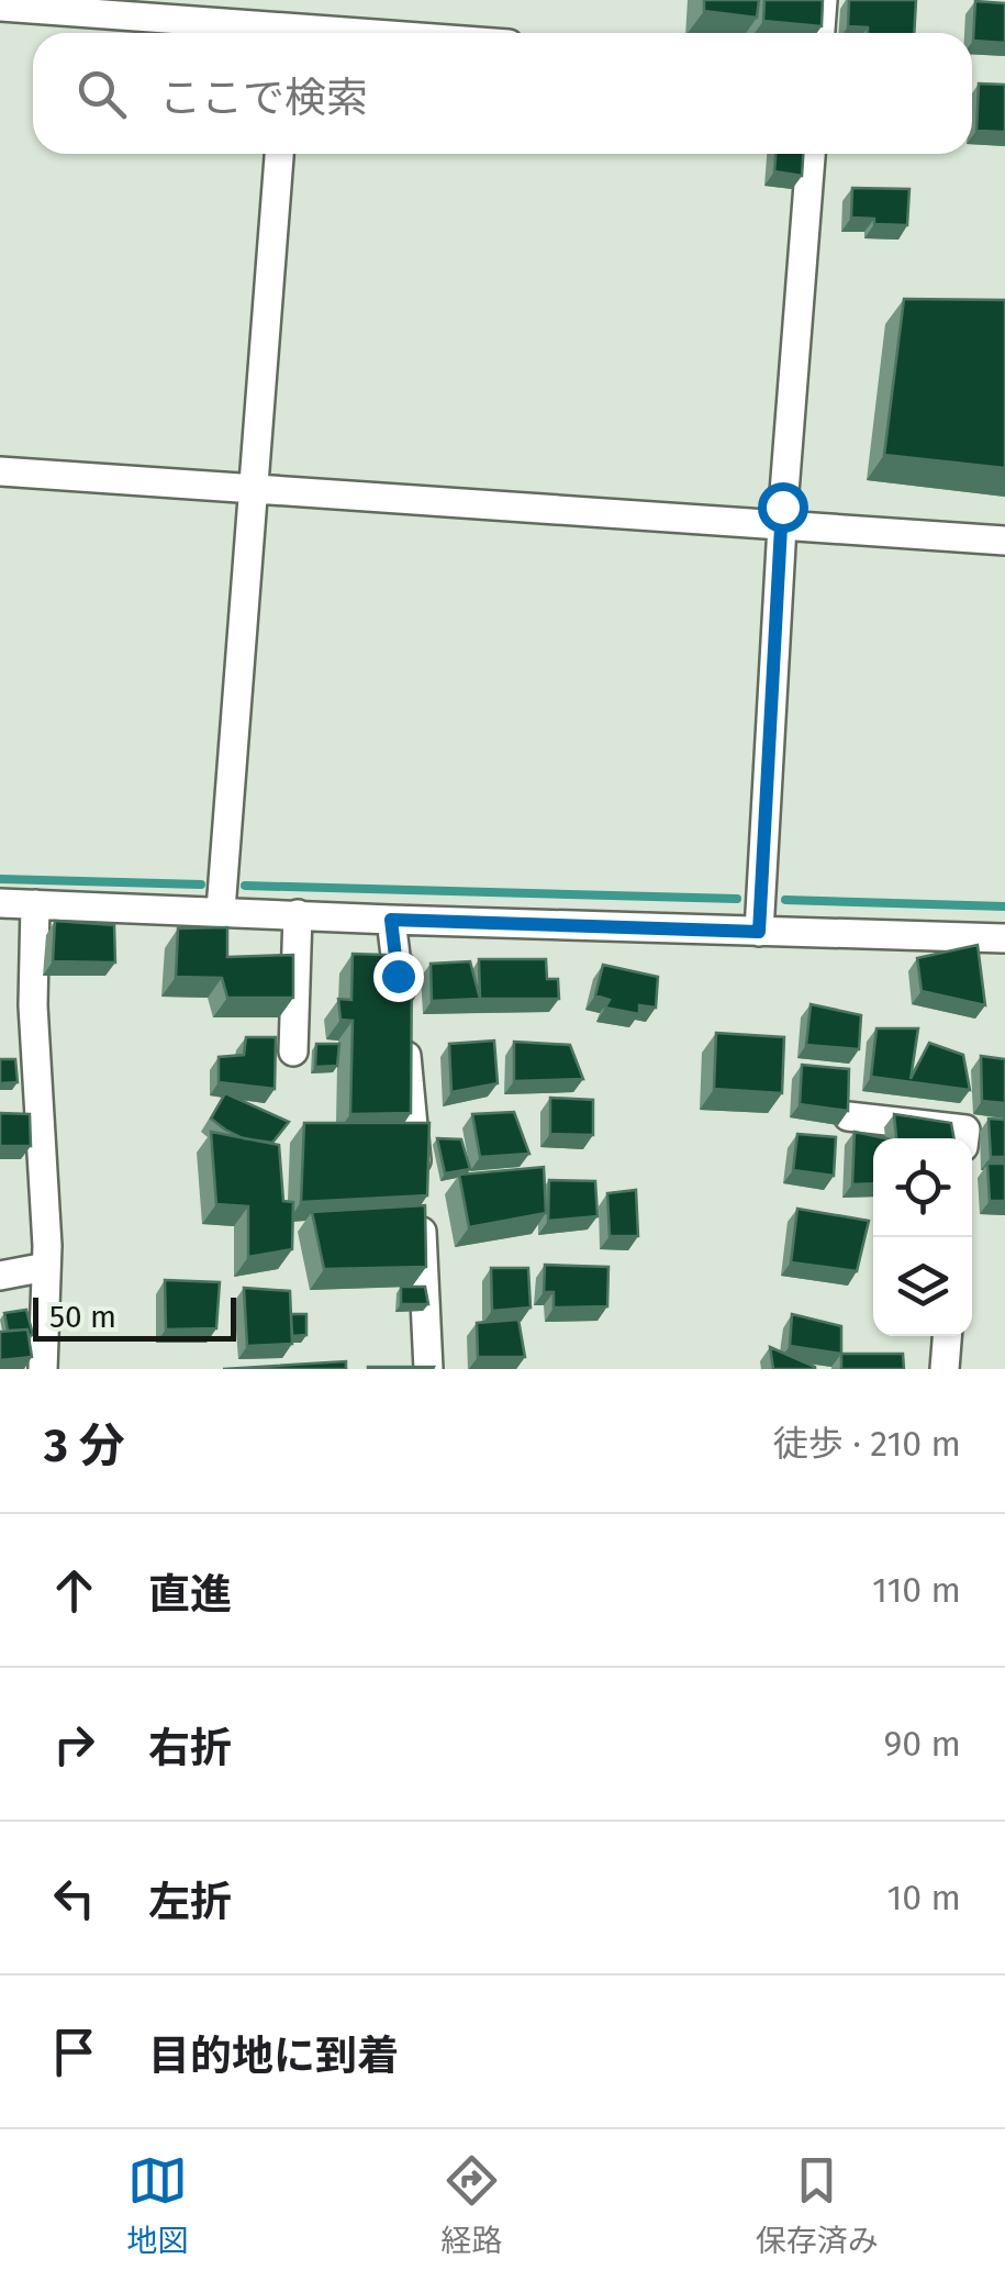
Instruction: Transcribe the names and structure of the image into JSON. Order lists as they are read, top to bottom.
{
  "scale_bar": "50 m",
  "page": {
    "search": "ここで検索",
    "scale": "50 m",
    "heading": ["3 分", "徒歩 · 210 m"],
    "list": [
      ["直進", "110 m"],
      ["右折", "90 m"],
      ["左折", "10 m"],
      "目的地に到着"
    ],
    "nav": ["地図", "経路", "保存済み"]
  }
}
